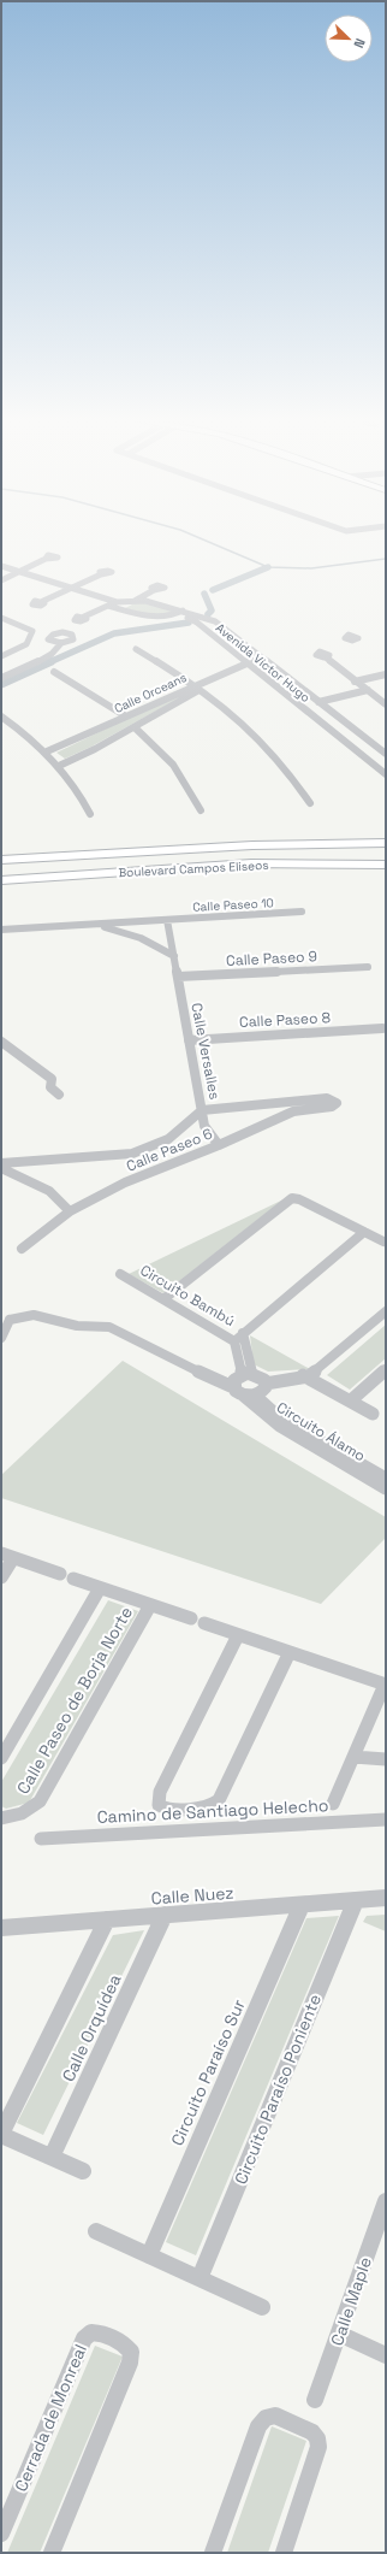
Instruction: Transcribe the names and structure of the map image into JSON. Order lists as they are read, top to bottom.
{
  "streets": {
    "main road": ["Boulevard Campos Eliseos"],
    "street": [
      "Avenida Víctor Hugo",
      "Calle Orceans",
      "Calle Paseo 10",
      "Calle Paseo 9",
      "Calle Paseo 8",
      "Calle Versalles",
      "Calle Paseo 6",
      "Circuito Bambú",
      "Circuito Álamo",
      "Calle Paseo de Borja Norte",
      "Camino de Santiago Helecho",
      "Calle Nuez",
      "Calle Orquídea",
      "Circuito Paraíso Sur",
      "Circuito Paraíso Poniente",
      "Calle Maple",
      "Cerrada de Monreal"
    ]
  },
  "crossings": [
    ["Avenida Víctor Hugo", "Calle Orceans"],
    ["Calle Paseo 10", "Calle Versalles"],
    ["Calle Paseo 9", "Calle Versalles"],
    ["Calle Paseo 8", "Calle Versalles"],
    ["Calle Nuez", "Calle Orquídea"],
    ["Calle Nuez", "Circuito Paraíso Sur"],
    ["Calle Nuez", "Circuito Paraíso Poniente"]
  ],
  "north": "bottom right"
}
